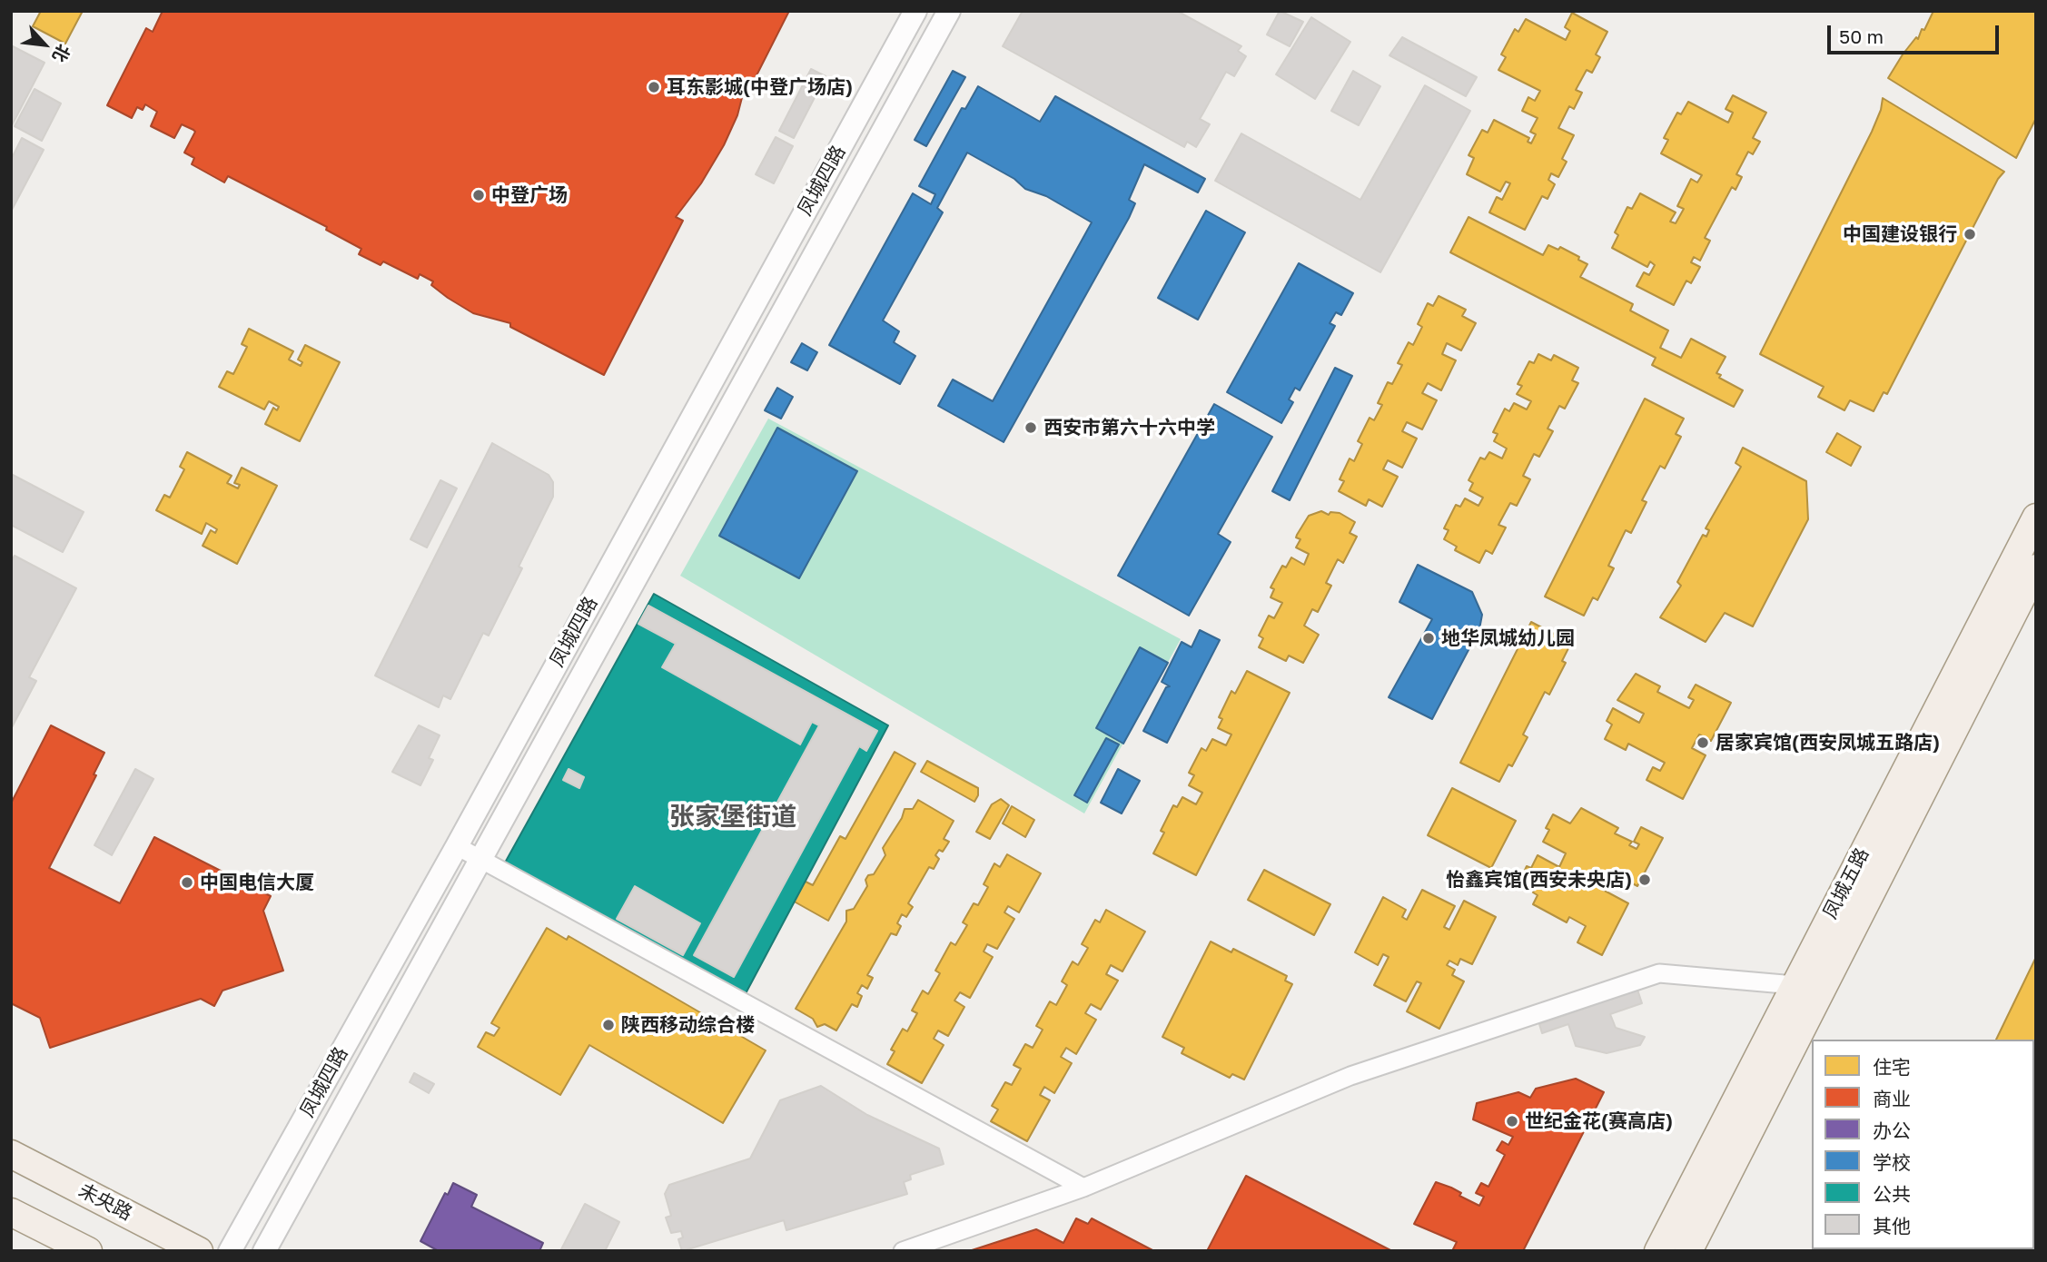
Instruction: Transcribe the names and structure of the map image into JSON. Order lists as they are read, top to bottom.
{
  "streets": {
    "main road": ["凤城五路", "未央路"],
    "street": ["凤城四路"]
  },
  "districts": ["张家堡街道"],
  "places": [
    "耳东影城(中登广场店)",
    "中登广场",
    "中国建设银行",
    "西安市第六十六中学",
    "地华凤城幼儿园",
    "居家宾馆(西安凤城五路店)",
    "怡鑫宾馆(西安未央店)",
    "中国电信大厦",
    "陕西移动综合楼",
    "世纪金花(赛高店)"
  ],
  "legend": [
    "住宅",
    "商业",
    "办公",
    "学校",
    "公共",
    "其他"
  ],
  "scale_bar": "50 m",
  "north": "bottom right"
}
